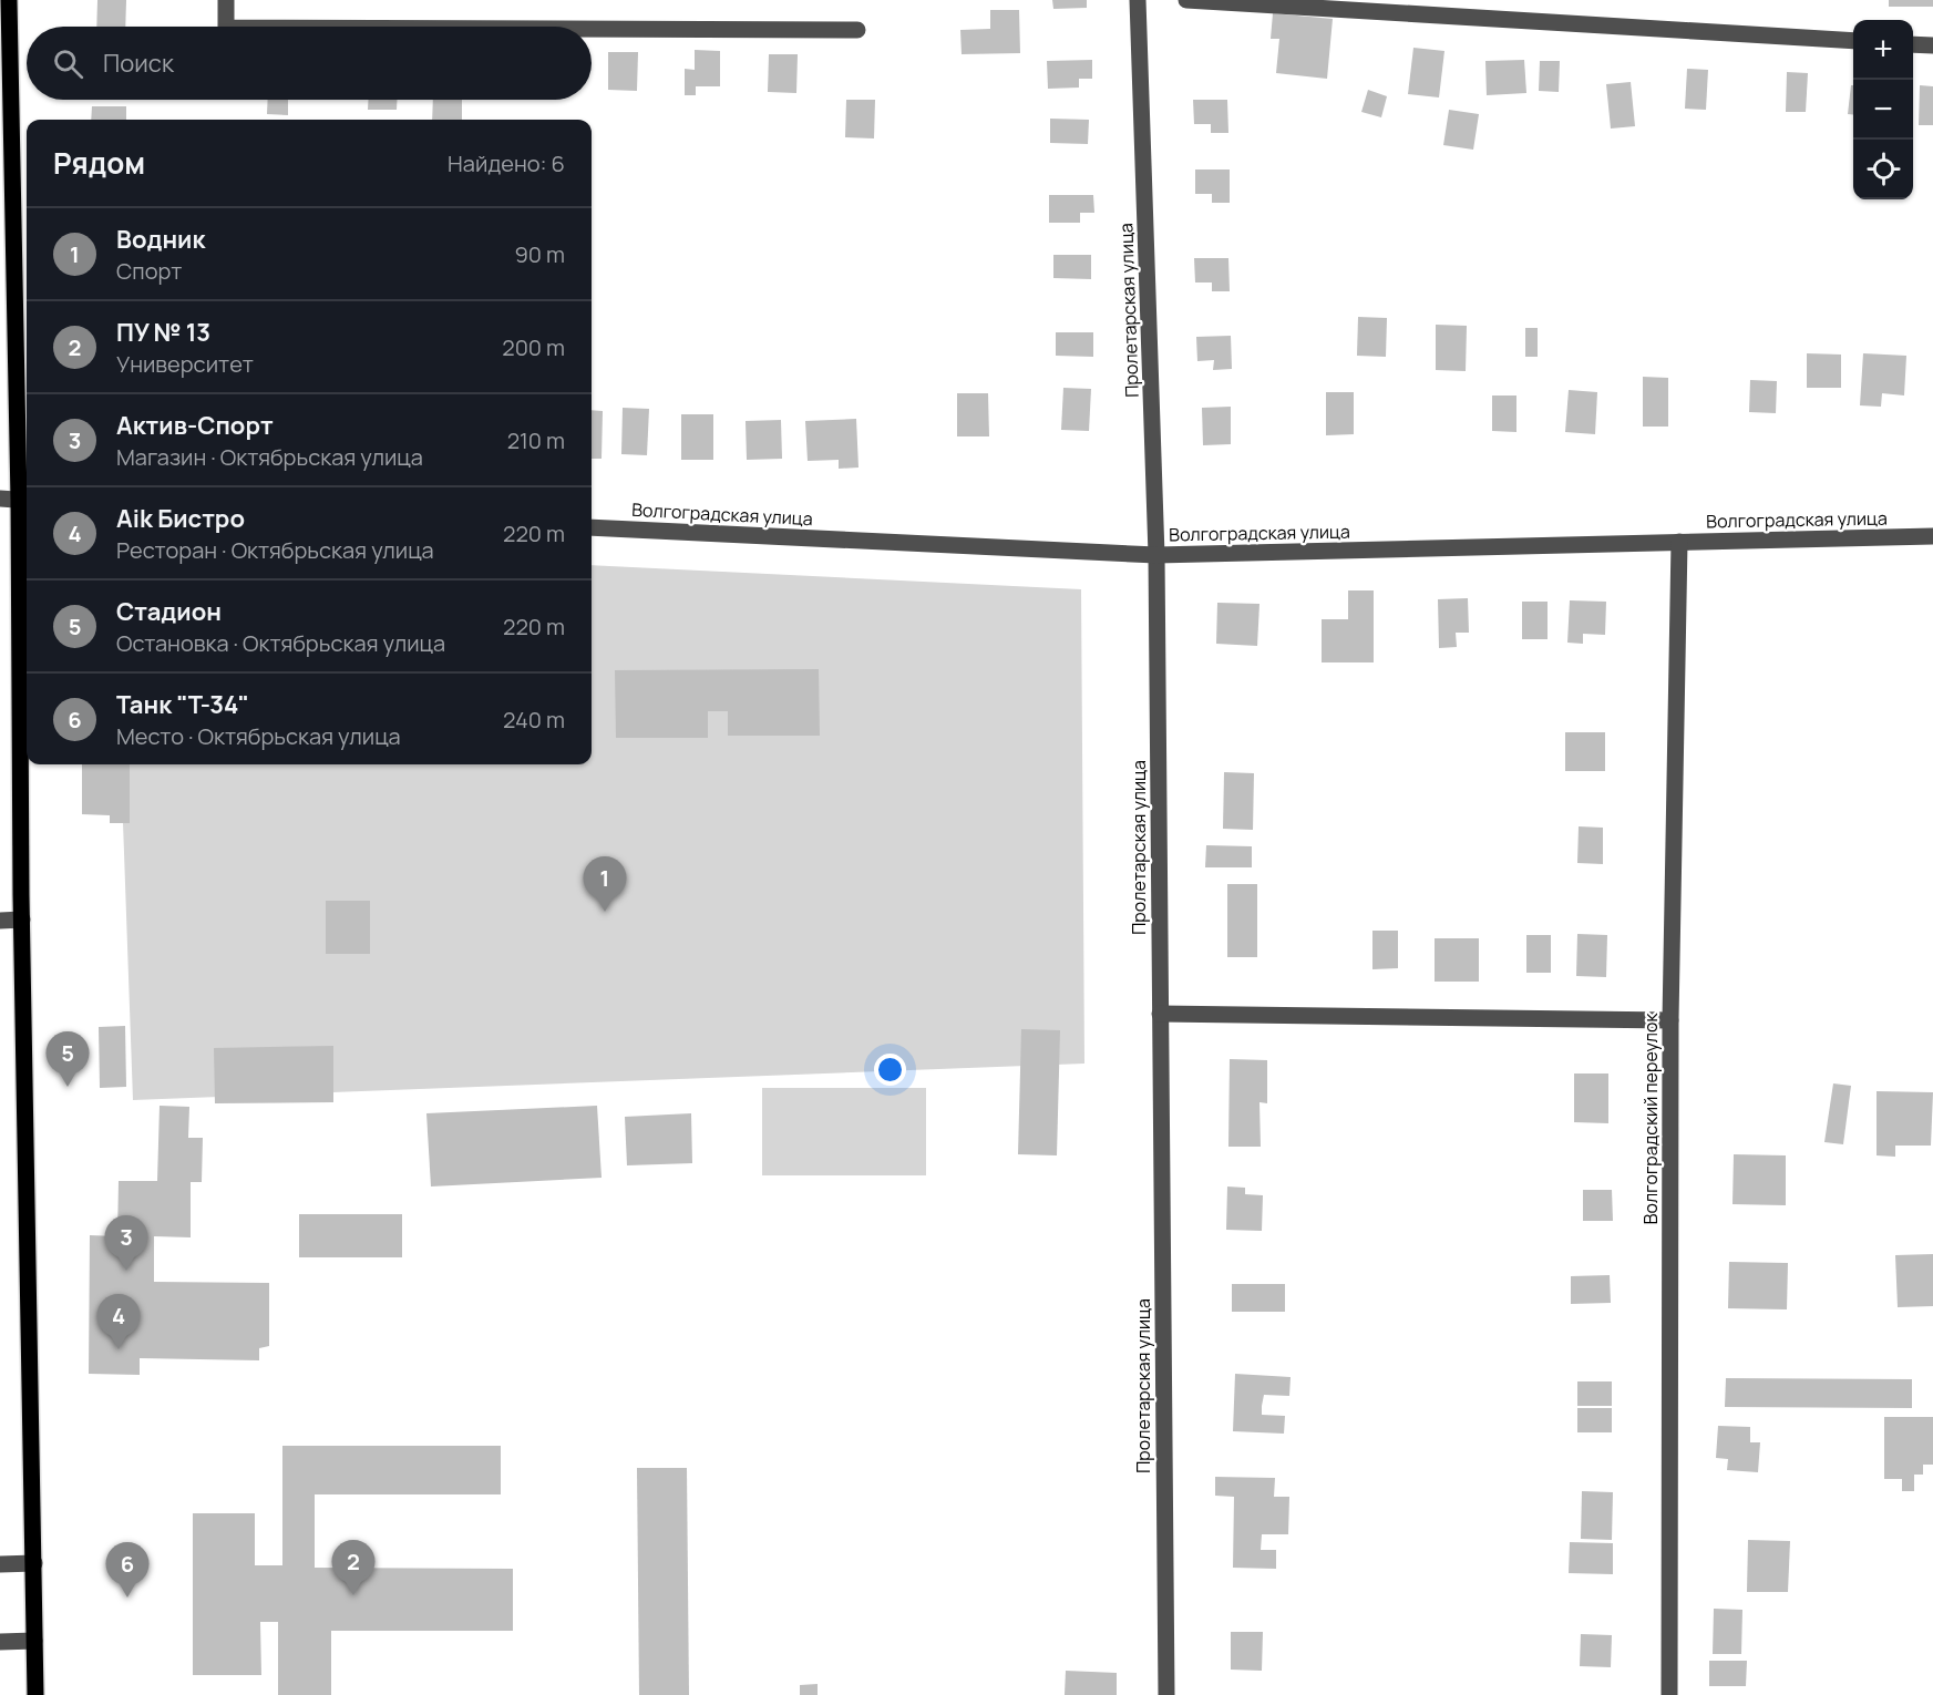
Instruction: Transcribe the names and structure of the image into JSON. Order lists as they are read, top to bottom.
{
  "streets": {
    "street": ["Пролетарская улица", "Волгоградская улица", "Волгоградский переулок"]
  },
  "crossings": [
    ["Пролетарская улица", "Волгоградская улица"],
    ["Волгоградская улица", "Волгоградский переулок"]
  ],
  "page": {
    "map_buttons": ["+", "−"],
    "search": "Поиск",
    "heading": ["Рядом", "Найдено: 6"],
    "list": [
      {
        "mark": "1",
        "name": "Водник",
        "note": "Спорт",
        "value": "90 m"
      },
      {
        "mark": "2",
        "name": "ПУ № 13",
        "note": "Университет",
        "value": "200 m"
      },
      {
        "mark": "3",
        "name": "Актив-Спорт",
        "note": "Магазин · Октябрьская улица",
        "value": "210 m"
      },
      {
        "mark": "4",
        "name": "Aik Бистро",
        "note": "Ресторан · Октябрьская улица",
        "value": "220 m"
      },
      {
        "mark": "5",
        "name": "Стадион",
        "note": "Остановка · Октябрьская улица",
        "value": "220 m"
      },
      {
        "mark": "6",
        "name": "Танк \"Т-34\"",
        "note": "Место · Октябрьская улица",
        "value": "240 m"
      }
    ],
    "pins": [
      "1",
      "5",
      "3",
      "4",
      "2",
      "6"
    ]
  }
}
